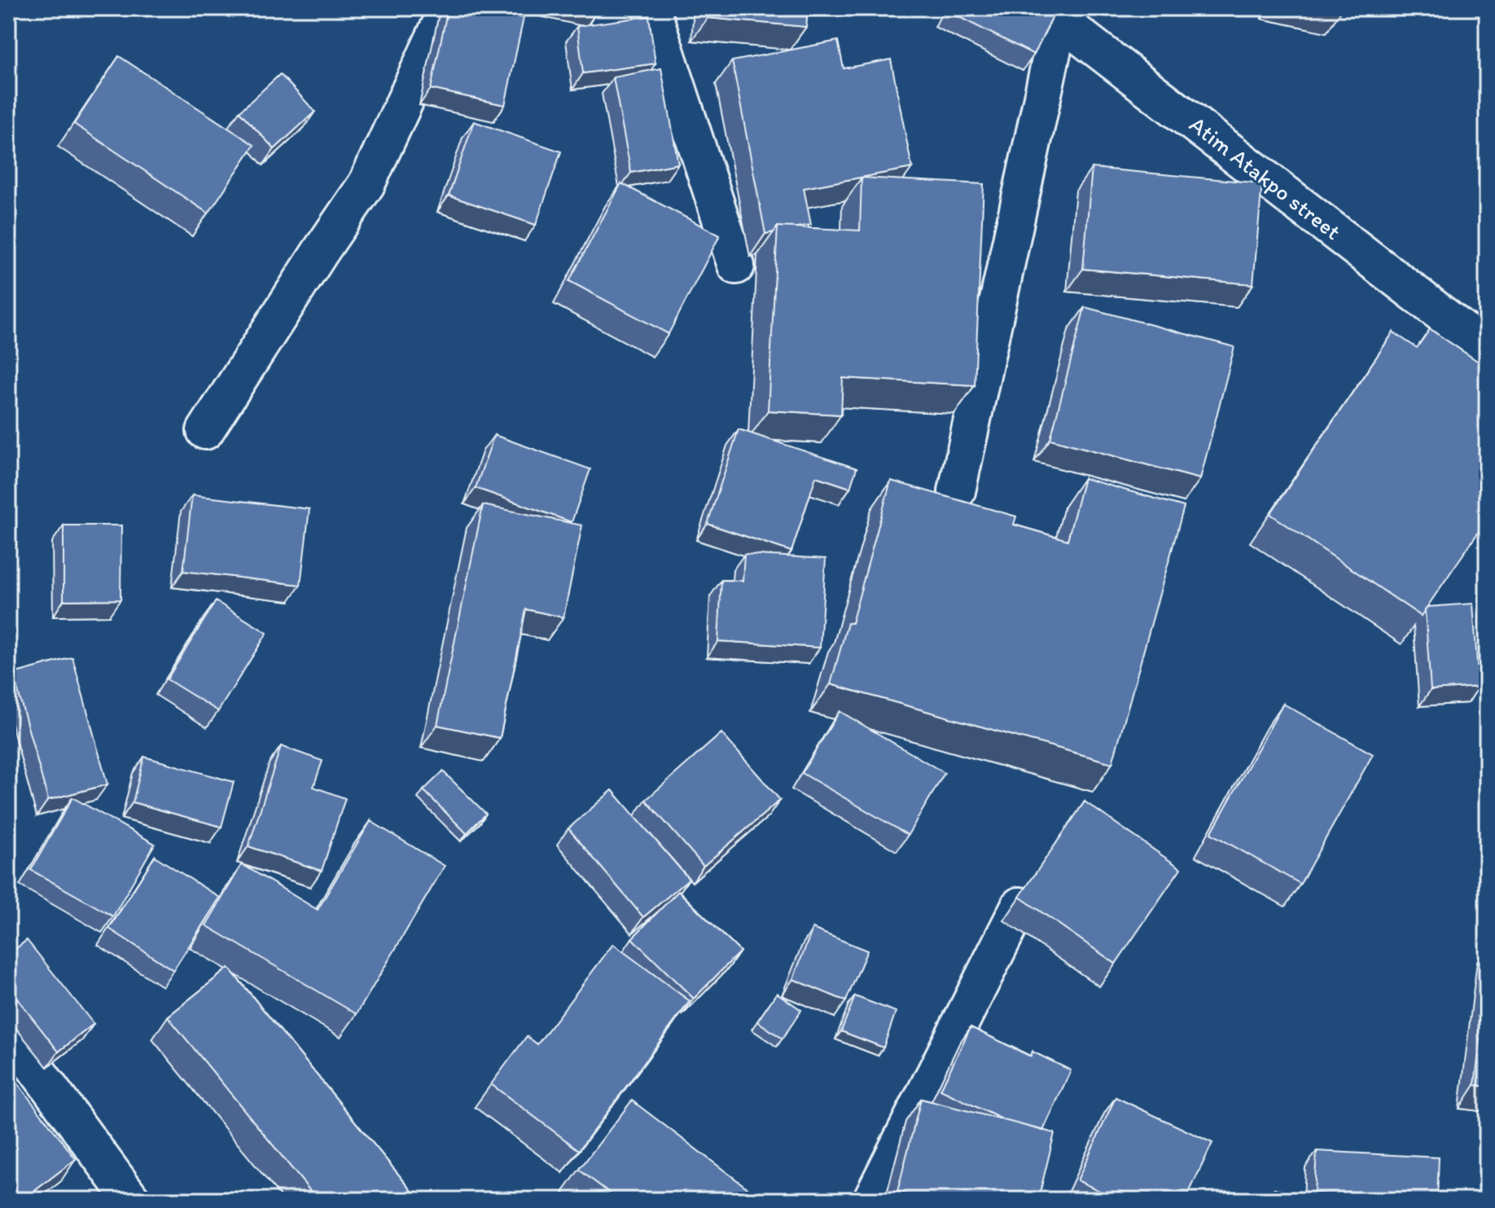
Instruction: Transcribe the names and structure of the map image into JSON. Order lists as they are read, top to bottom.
{
  "streets": {
    "street": ["Atim Atakpo street"]
  }
}
